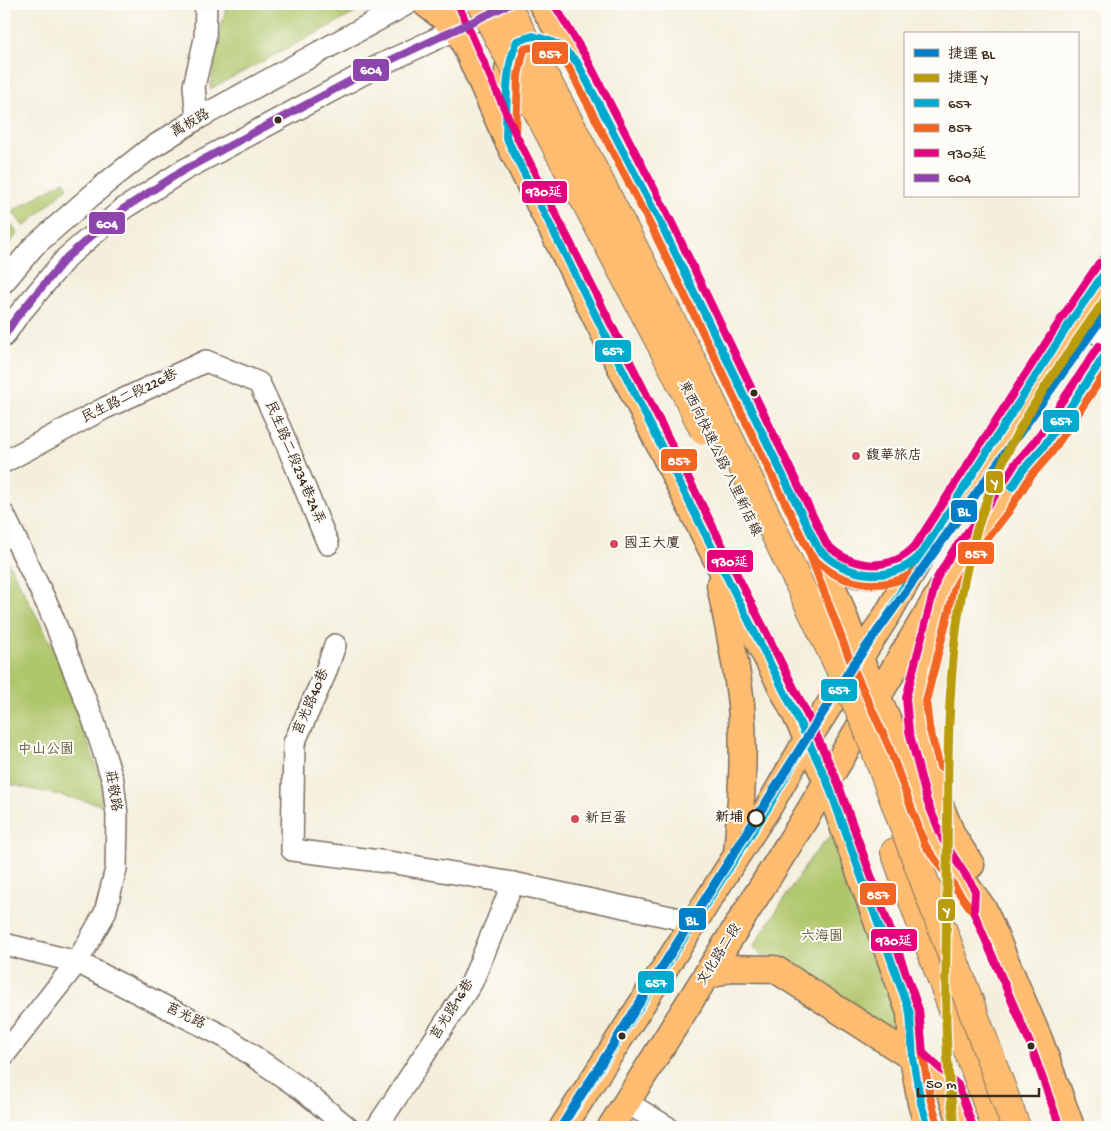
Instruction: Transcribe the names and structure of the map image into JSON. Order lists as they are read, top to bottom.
{
  "streets": {
    "highway": ["東西向快速公路 八里新店線"],
    "main road": ["文化路二段"],
    "street": [
      "萬板路",
      "民生路二段226巷",
      "民生路二段234巷24弄",
      "莒光路40巷",
      "莊敬路",
      "莒光路16巷",
      "莒光路"
    ]
  },
  "crossings": [
    ["民生路二段226巷", "民生路二段234巷24弄"],
    ["莒光路40巷", "莒光路16巷"],
    ["莊敬路", "莒光路"]
  ],
  "parks": ["中山公園", "六海園"],
  "places": [
    "馥華旅店",
    "國王大廈",
    "新埔",
    "新巨蛋"
  ],
  "lines": [
    "transit line 930延",
    "transit line 604",
    "transit line 657",
    "transit line 857",
    "metro line Y",
    "metro line BL"
  ],
  "legend": [
    "捷運 BL",
    "捷運 Y",
    "657",
    "857",
    "930延",
    "604"
  ],
  "scale_bar": "50 m"
}
